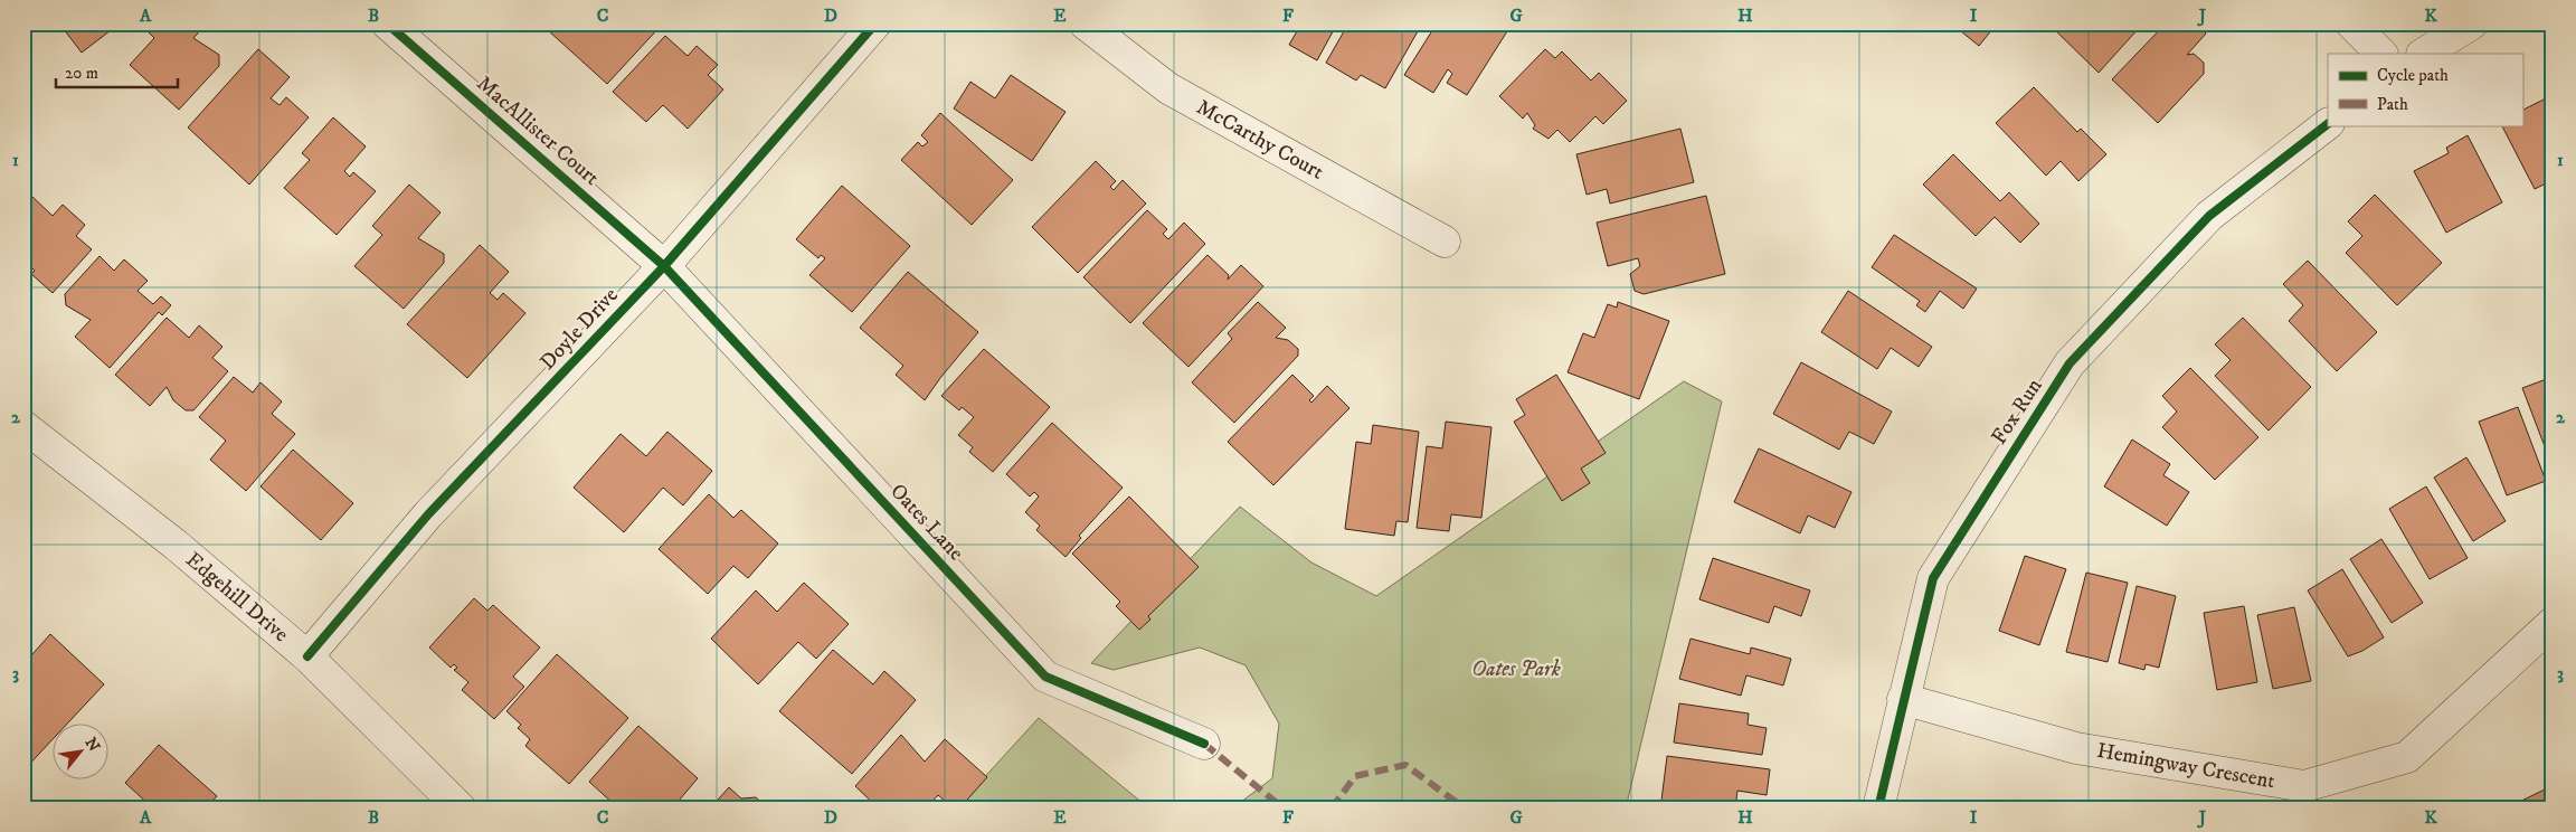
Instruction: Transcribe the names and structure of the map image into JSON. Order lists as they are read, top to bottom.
{
  "streets": {
    "street": [
      "MacAllister Court",
      "McCarthy Court",
      "Doyle Drive",
      "Fox Run",
      "Oates Lane",
      "Edgehill Drive",
      "Hemingway Crescent"
    ]
  },
  "crossings": [
    ["MacAllister Court", "Doyle Drive"],
    ["MacAllister Court", "Oates Lane"],
    ["Doyle Drive", "Oates Lane"],
    ["Doyle Drive", "Edgehill Drive"],
    ["Fox Run", "Hemingway Crescent"]
  ],
  "parks": ["Oates Park"],
  "legend": ["Cycle path", "Path"],
  "scale_bar": "20 m",
  "north": "top right",
  "grid": {
    "columns": [
      "A",
      "B",
      "C",
      "D",
      "E",
      "F",
      "G",
      "H",
      "I",
      "J",
      "K"
    ],
    "rows": ["1", "2", "3"]
  }
}
